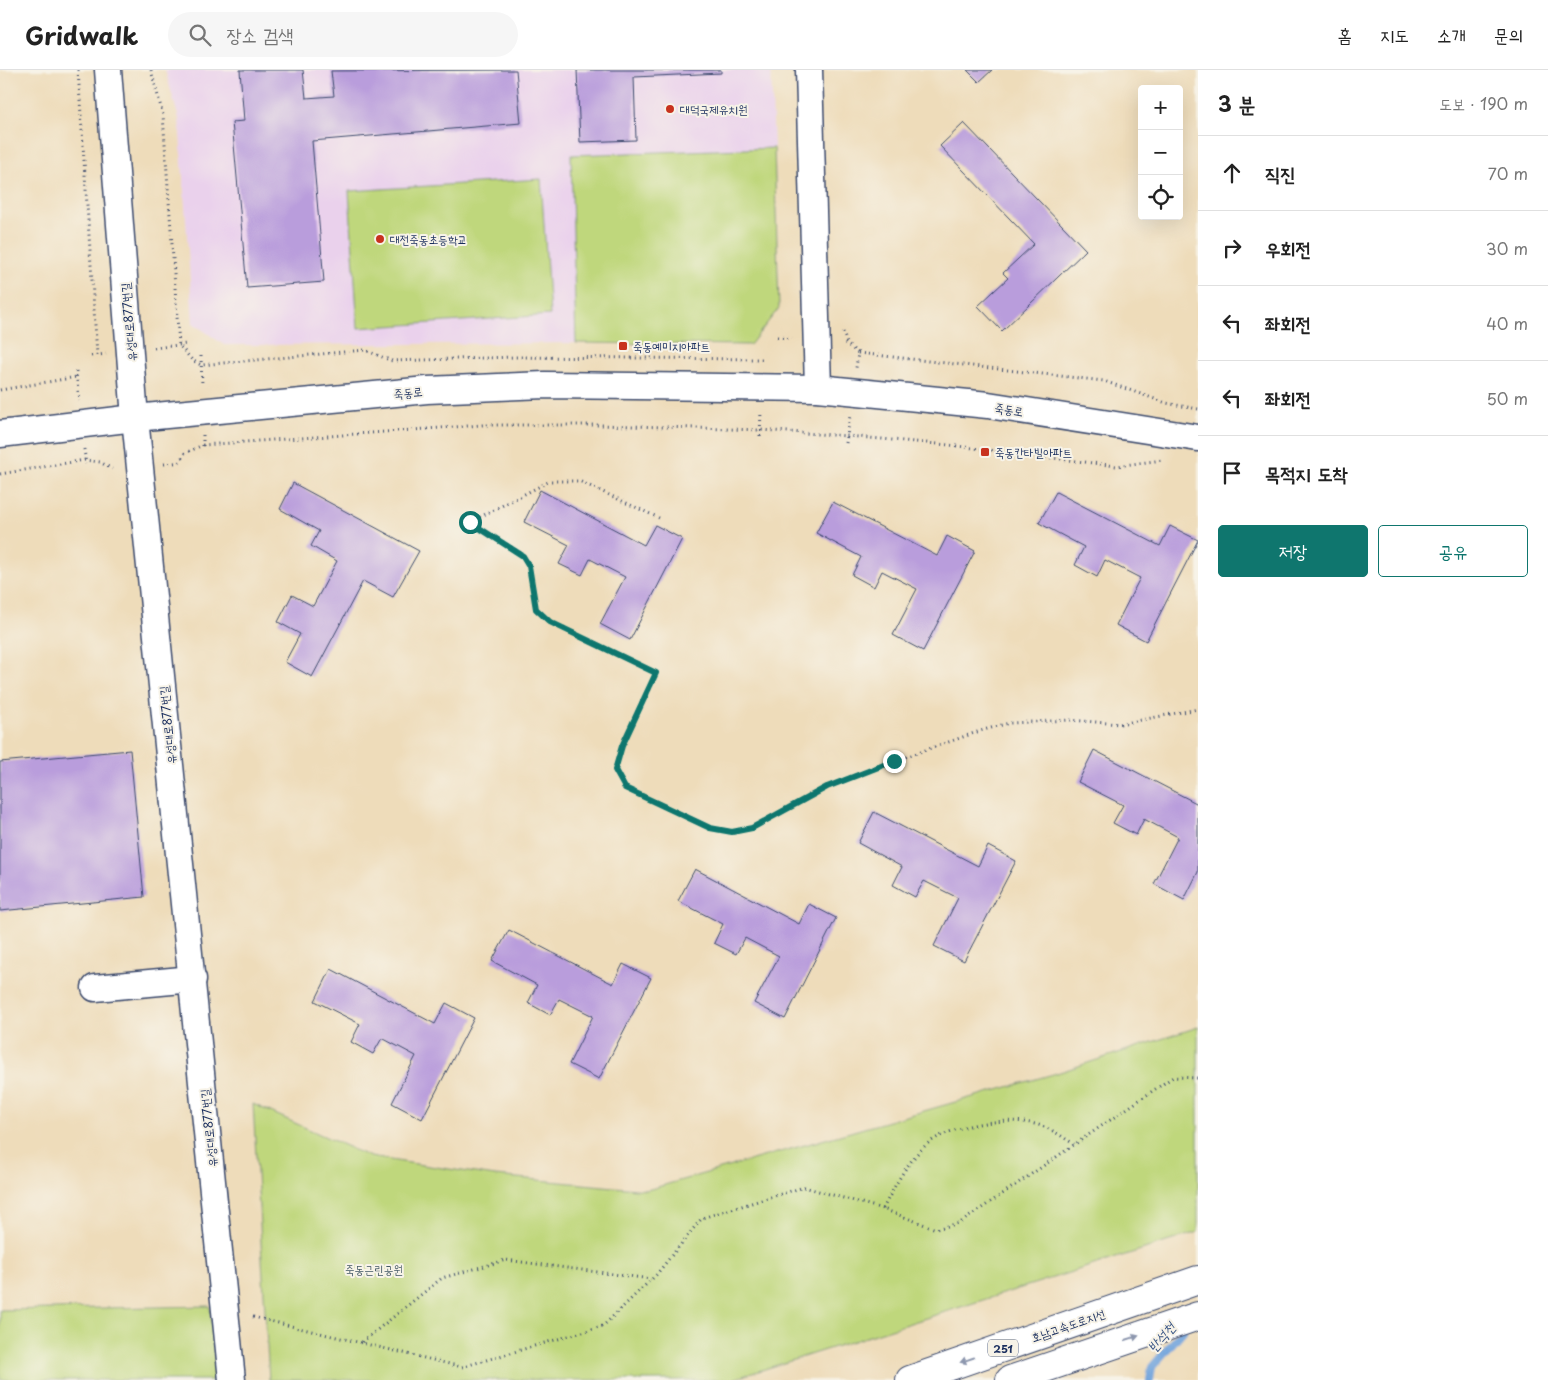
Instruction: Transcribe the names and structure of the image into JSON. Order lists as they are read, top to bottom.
{
  "streets": {
    "highway": ["호남고속도로지선", "251"],
    "street": ["유성대로877번길", "죽동로"]
  },
  "crossings": [
    ["유성대로877번길", "죽동로"]
  ],
  "water": ["반석천"],
  "parks": ["죽동근린공원"],
  "places": {
    "other": ["대덕국제유치원", "대전죽동초등학교"],
    "transit": ["죽동예미지아파트", "죽동칸타빌아파트"]
  },
  "page": {
    "header": "Gridwalk",
    "search": "장소 검색",
    "nav": [
      "홈",
      "지도",
      "소개",
      "문의"
    ],
    "heading": ["3 분", "도보 · 190 m"],
    "map_buttons": ["+", "−"],
    "list": [
      ["직진", "70 m"],
      ["우회전", "30 m"],
      ["좌회전", "40 m"],
      ["좌회전", "50 m"],
      "목적지 도착"
    ],
    "buttons": ["저장", "공유"]
  }
}
